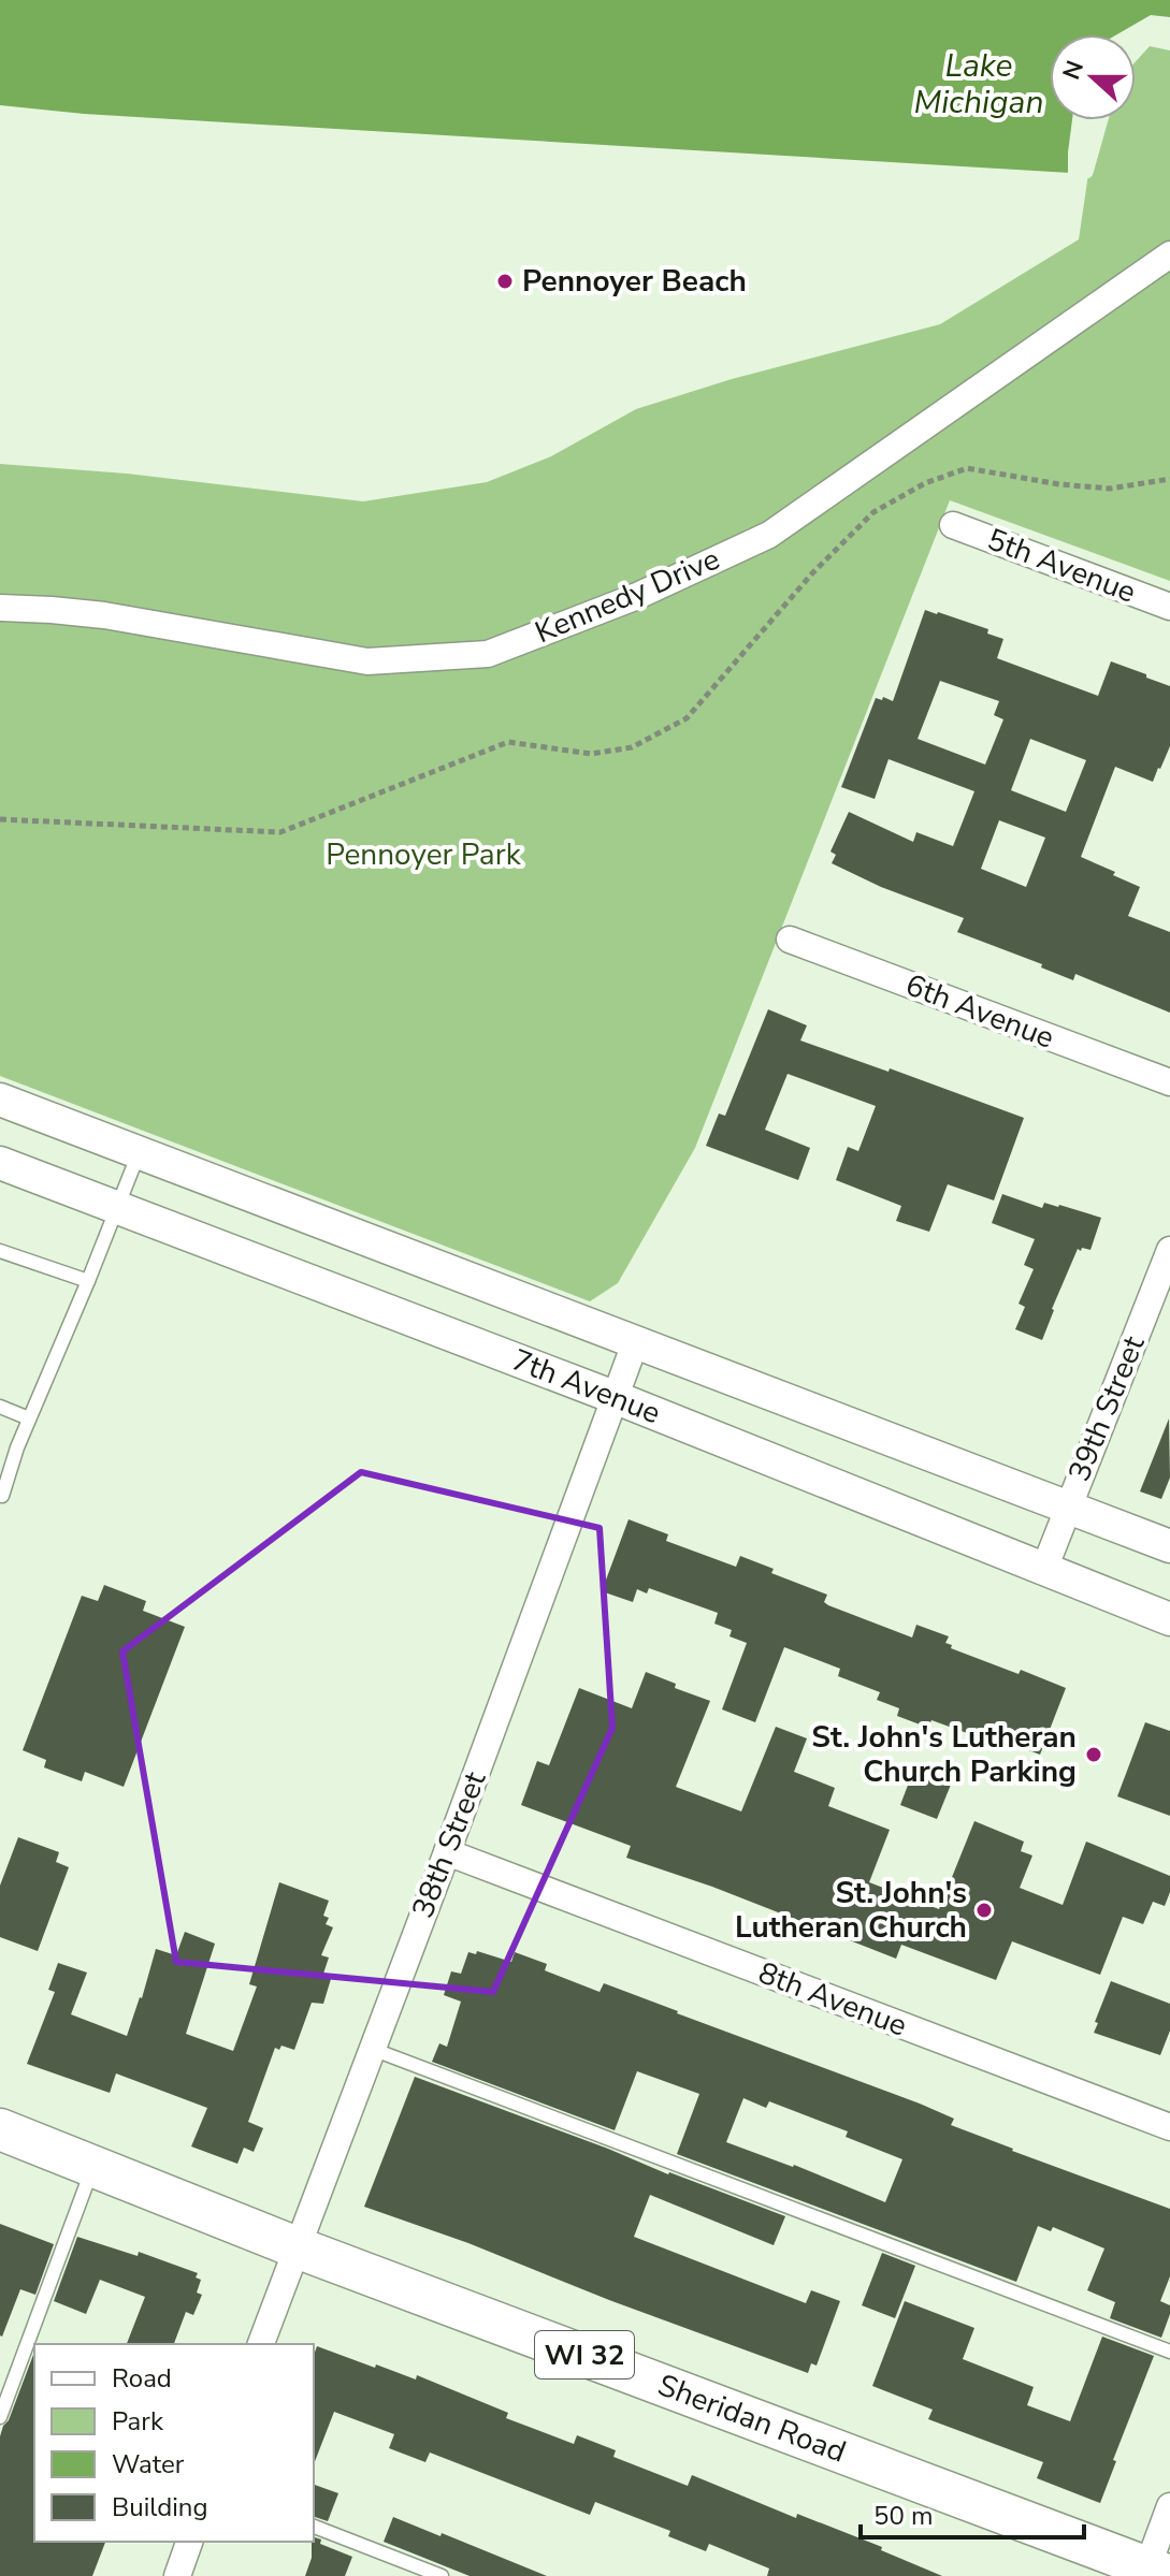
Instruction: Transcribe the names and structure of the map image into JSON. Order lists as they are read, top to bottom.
{
  "streets": {
    "main road": ["WI 32", "Sheridan Road"],
    "street": [
      "5th Avenue",
      "Kennedy Drive",
      "6th Avenue",
      "7th Avenue",
      "39th Street",
      "38th Street",
      "8th Avenue"
    ]
  },
  "crossings": [
    ["7th Avenue", "39th Street"],
    ["7th Avenue", "38th Street"],
    ["38th Street", "8th Avenue"],
    ["38th Street", "Sheridan Road"]
  ],
  "water": ["Lake Michigan"],
  "parks": ["Pennoyer Park"],
  "places": ["Pennoyer Beach", "St. John's Lutheran Church Parking", "St. John's Lutheran Church"],
  "legend": [
    "Road",
    "Park",
    "Water",
    "Building"
  ],
  "scale_bar": "50 m",
  "north": "left"
}
